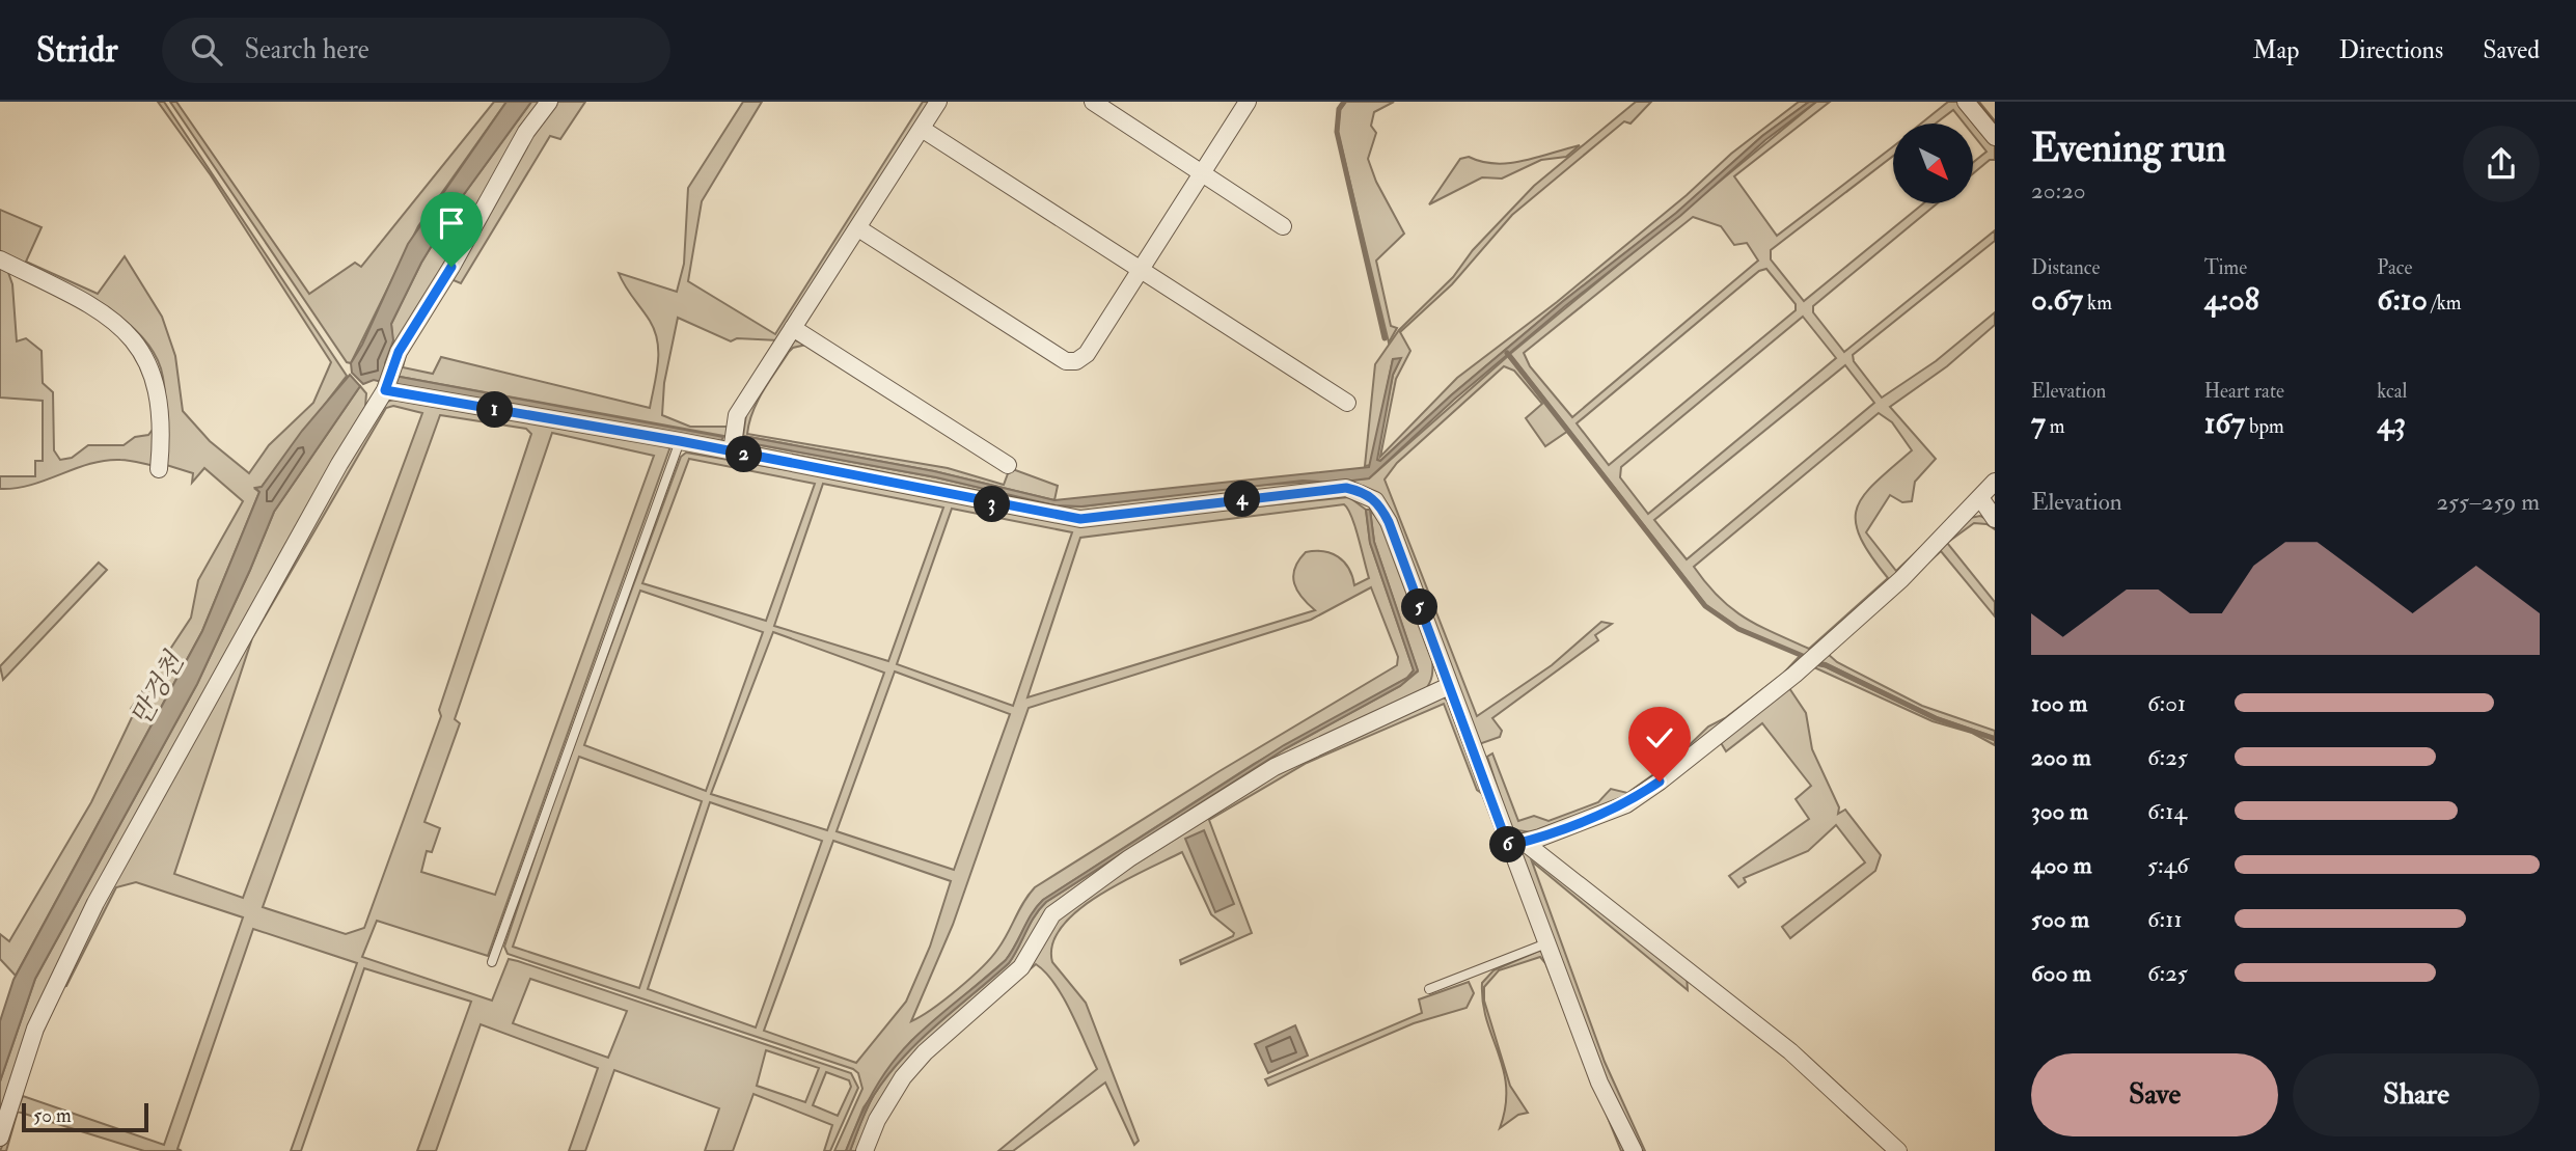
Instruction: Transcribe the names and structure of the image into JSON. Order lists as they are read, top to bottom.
{
  "water": ["만겅천"],
  "scale_bar": "50 m",
  "north": "bottom right",
  "page": {
    "header": "Stridr",
    "search": "Search here",
    "nav": ["Map", "Directions", "Saved"],
    "heading": ["Evening run", "20:20"],
    "stats": [
      ["Distance", "0.67 km"],
      ["Time", "4:08"],
      ["Pace", "6:10 /km"],
      ["Elevation", "7 m"],
      ["Heart rate", "167 bpm"],
      ["kcal", "43"]
    ],
    "pins": [
      "1",
      "2",
      "4",
      "3",
      "5",
      "6"
    ],
    "chart": ["Elevation", "255–259 m"],
    "list": [
      {
        "name": "100 m",
        "note": "6:01"
      },
      {
        "name": "200 m",
        "note": "6:25"
      },
      {
        "name": "300 m",
        "note": "6:14"
      },
      {
        "name": "400 m",
        "note": "5:46"
      },
      {
        "name": "500 m",
        "note": "6:11"
      },
      {
        "name": "600 m",
        "note": "6:25"
      }
    ],
    "buttons": ["Save", "Share"],
    "scale": "50 m"
  }
}
